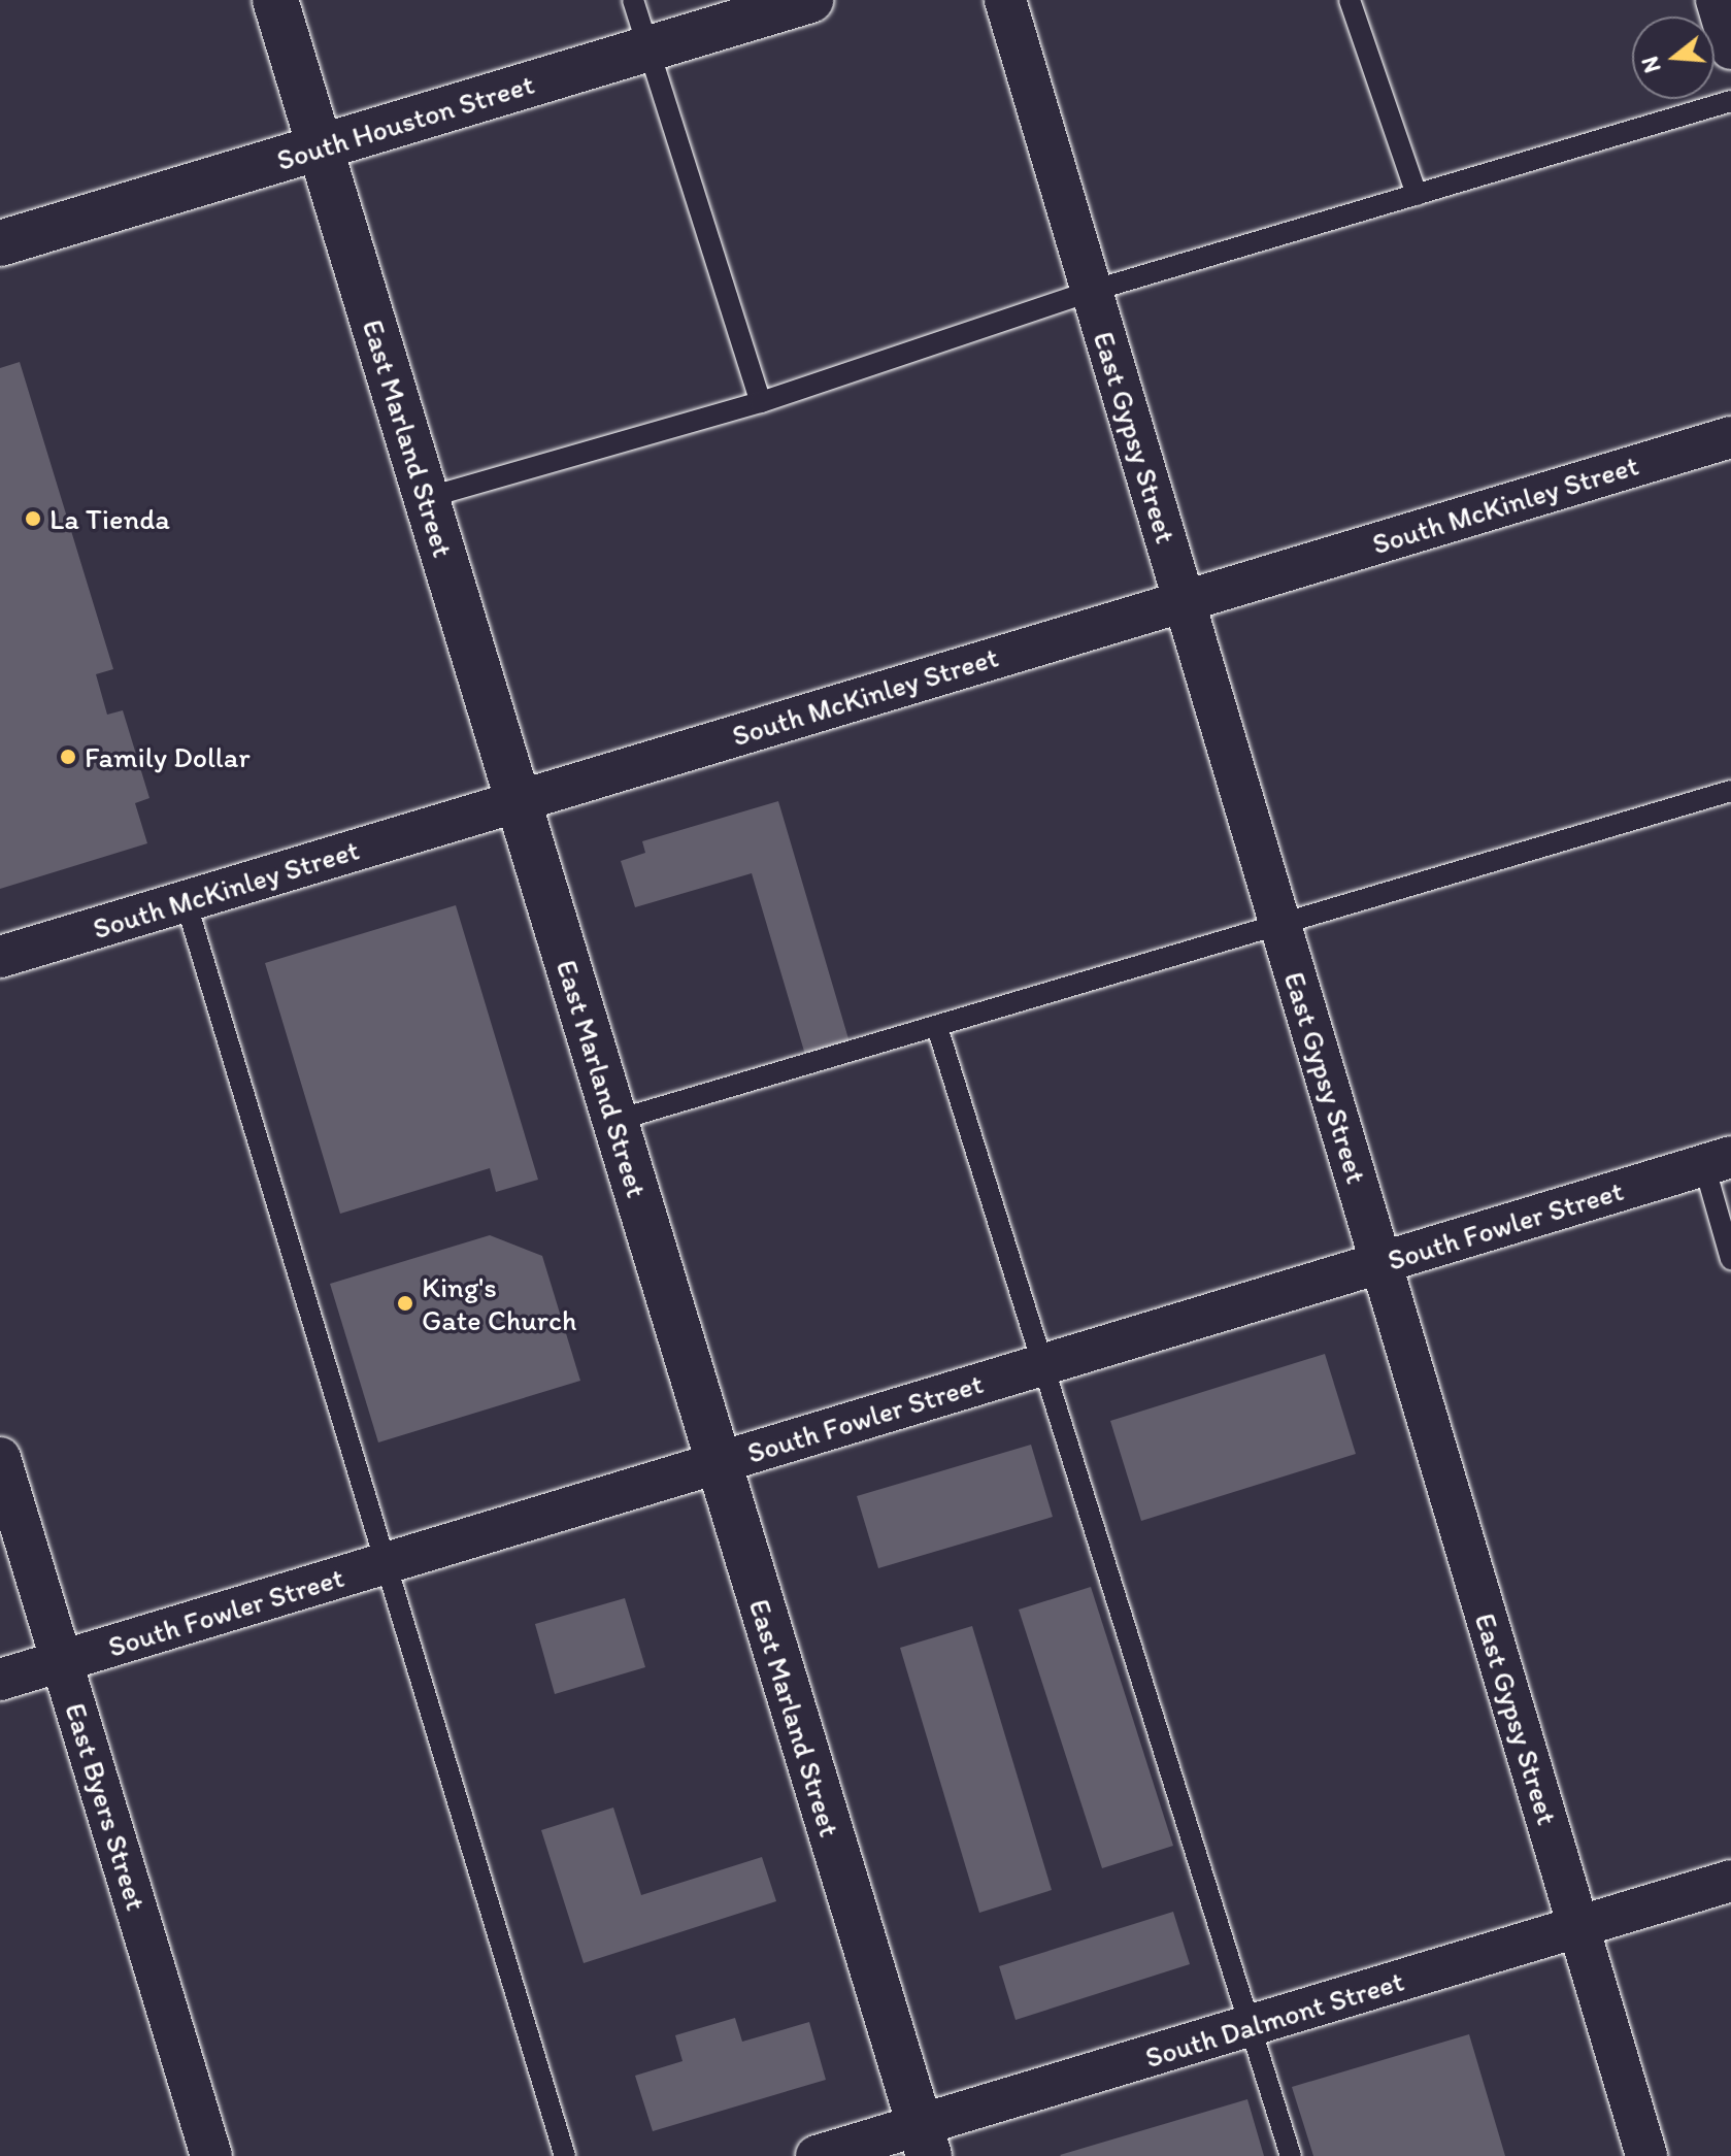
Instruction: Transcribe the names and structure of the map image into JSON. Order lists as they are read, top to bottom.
{
  "streets": {
    "main road": ["South Houston Street", "East Marland Street"],
    "street": [
      "East Gypsy Street",
      "South McKinley Street",
      "South Fowler Street",
      "East Byers Street",
      "South Dalmont Street"
    ]
  },
  "crossings": [
    ["South Houston Street", "East Marland Street"],
    ["East Gypsy Street", "South McKinley Street"],
    ["East Gypsy Street", "South Fowler Street"],
    ["East Gypsy Street", "South Dalmont Street"],
    ["East Marland Street", "South McKinley Street"],
    ["East Marland Street", "South Fowler Street"],
    ["East Marland Street", "South Dalmont Street"],
    ["South Fowler Street", "East Byers Street"]
  ],
  "places": ["La Tienda", "Family Dollar", "King's Gate Church"],
  "north": "left"
}
